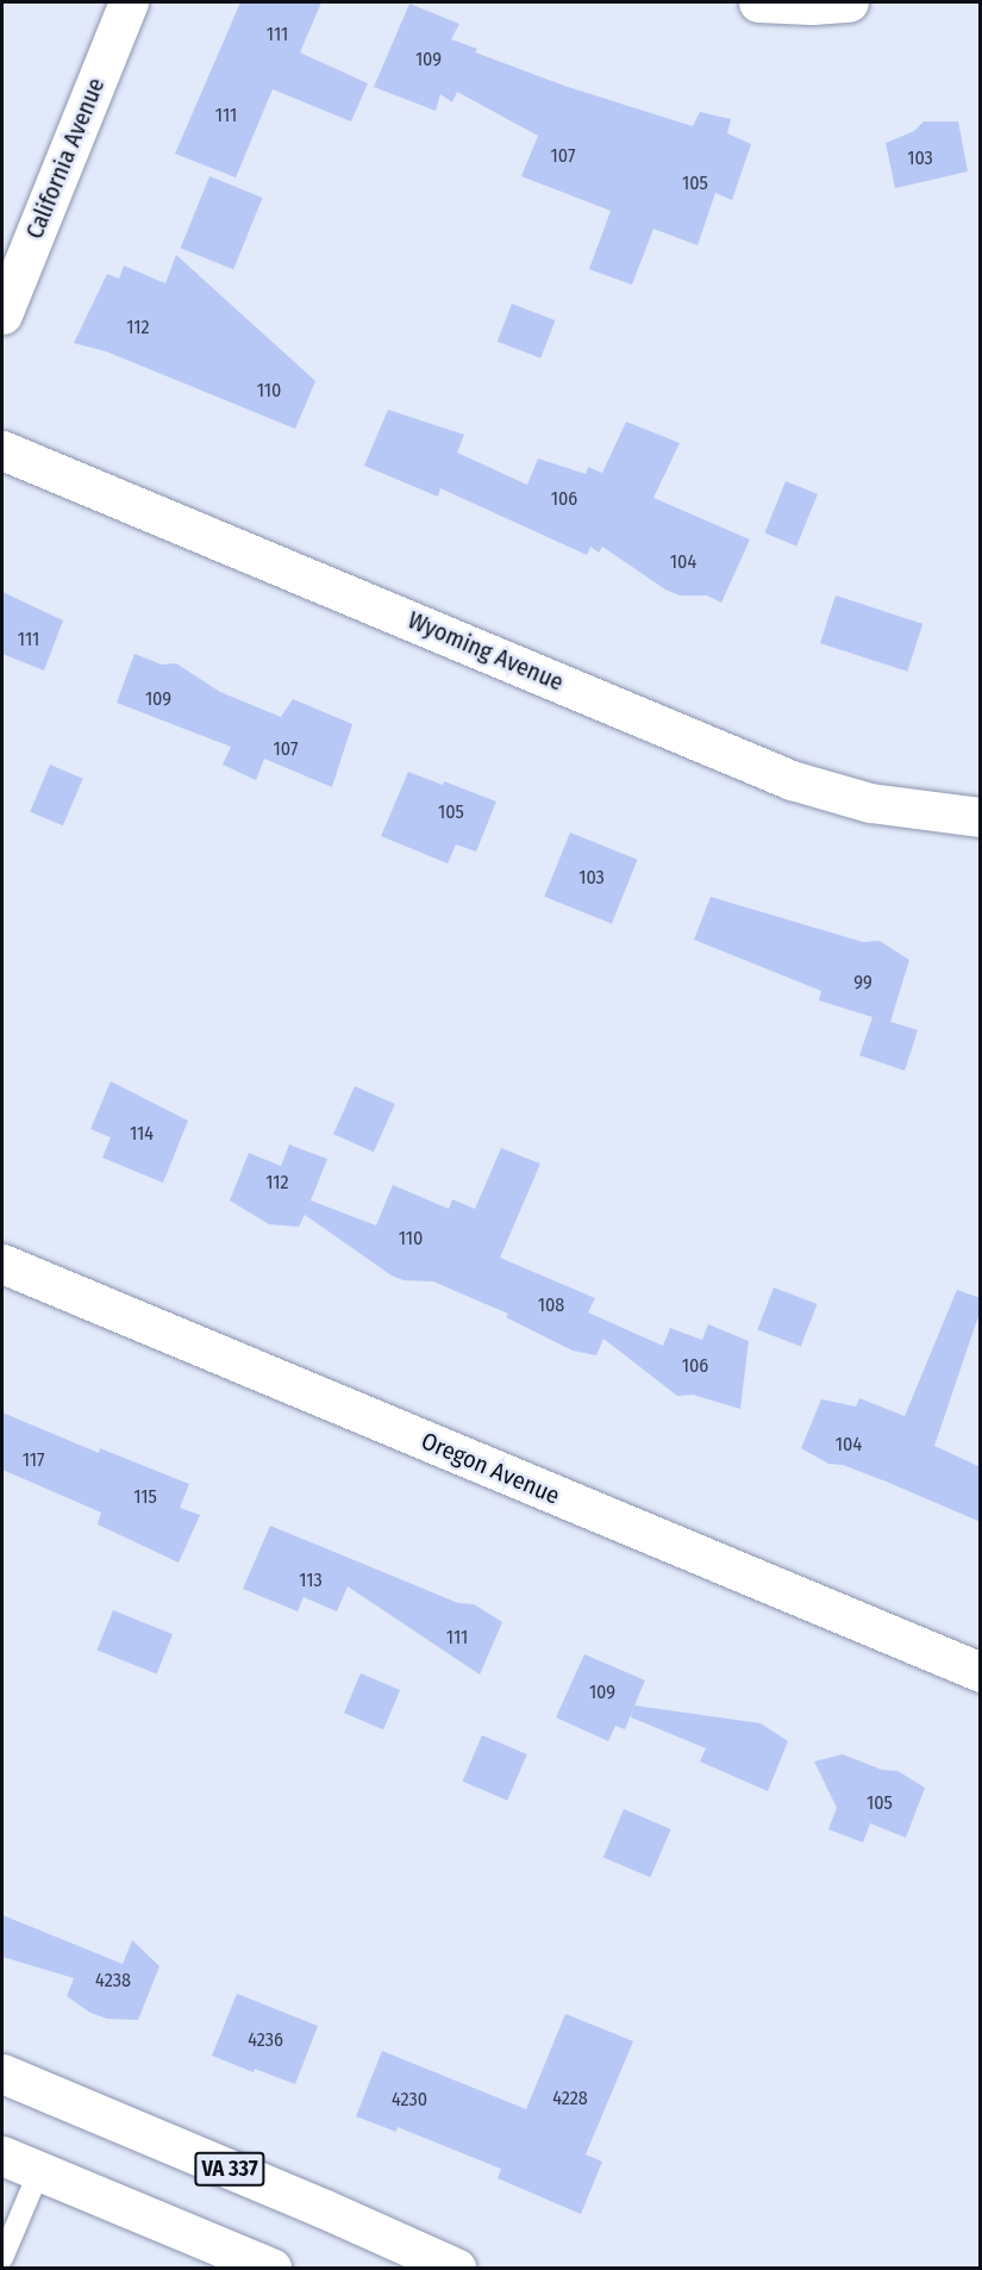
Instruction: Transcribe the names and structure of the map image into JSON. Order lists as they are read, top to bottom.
{
  "streets": {
    "street": [
      "California Avenue",
      "Wyoming Avenue",
      "Oregon Avenue",
      "VA 337"
    ]
  },
  "house_numbers": [
    "111",
    "109",
    "111",
    "107",
    "103",
    "105",
    "112",
    "110",
    "106",
    "104",
    "111",
    "109",
    "107",
    "105",
    "103",
    "99",
    "114",
    "112",
    "110",
    "108",
    "106",
    "104",
    "117",
    "115",
    "113",
    "111",
    "109",
    "105",
    "4238",
    "4236",
    "4228",
    "4230"
  ]
}
